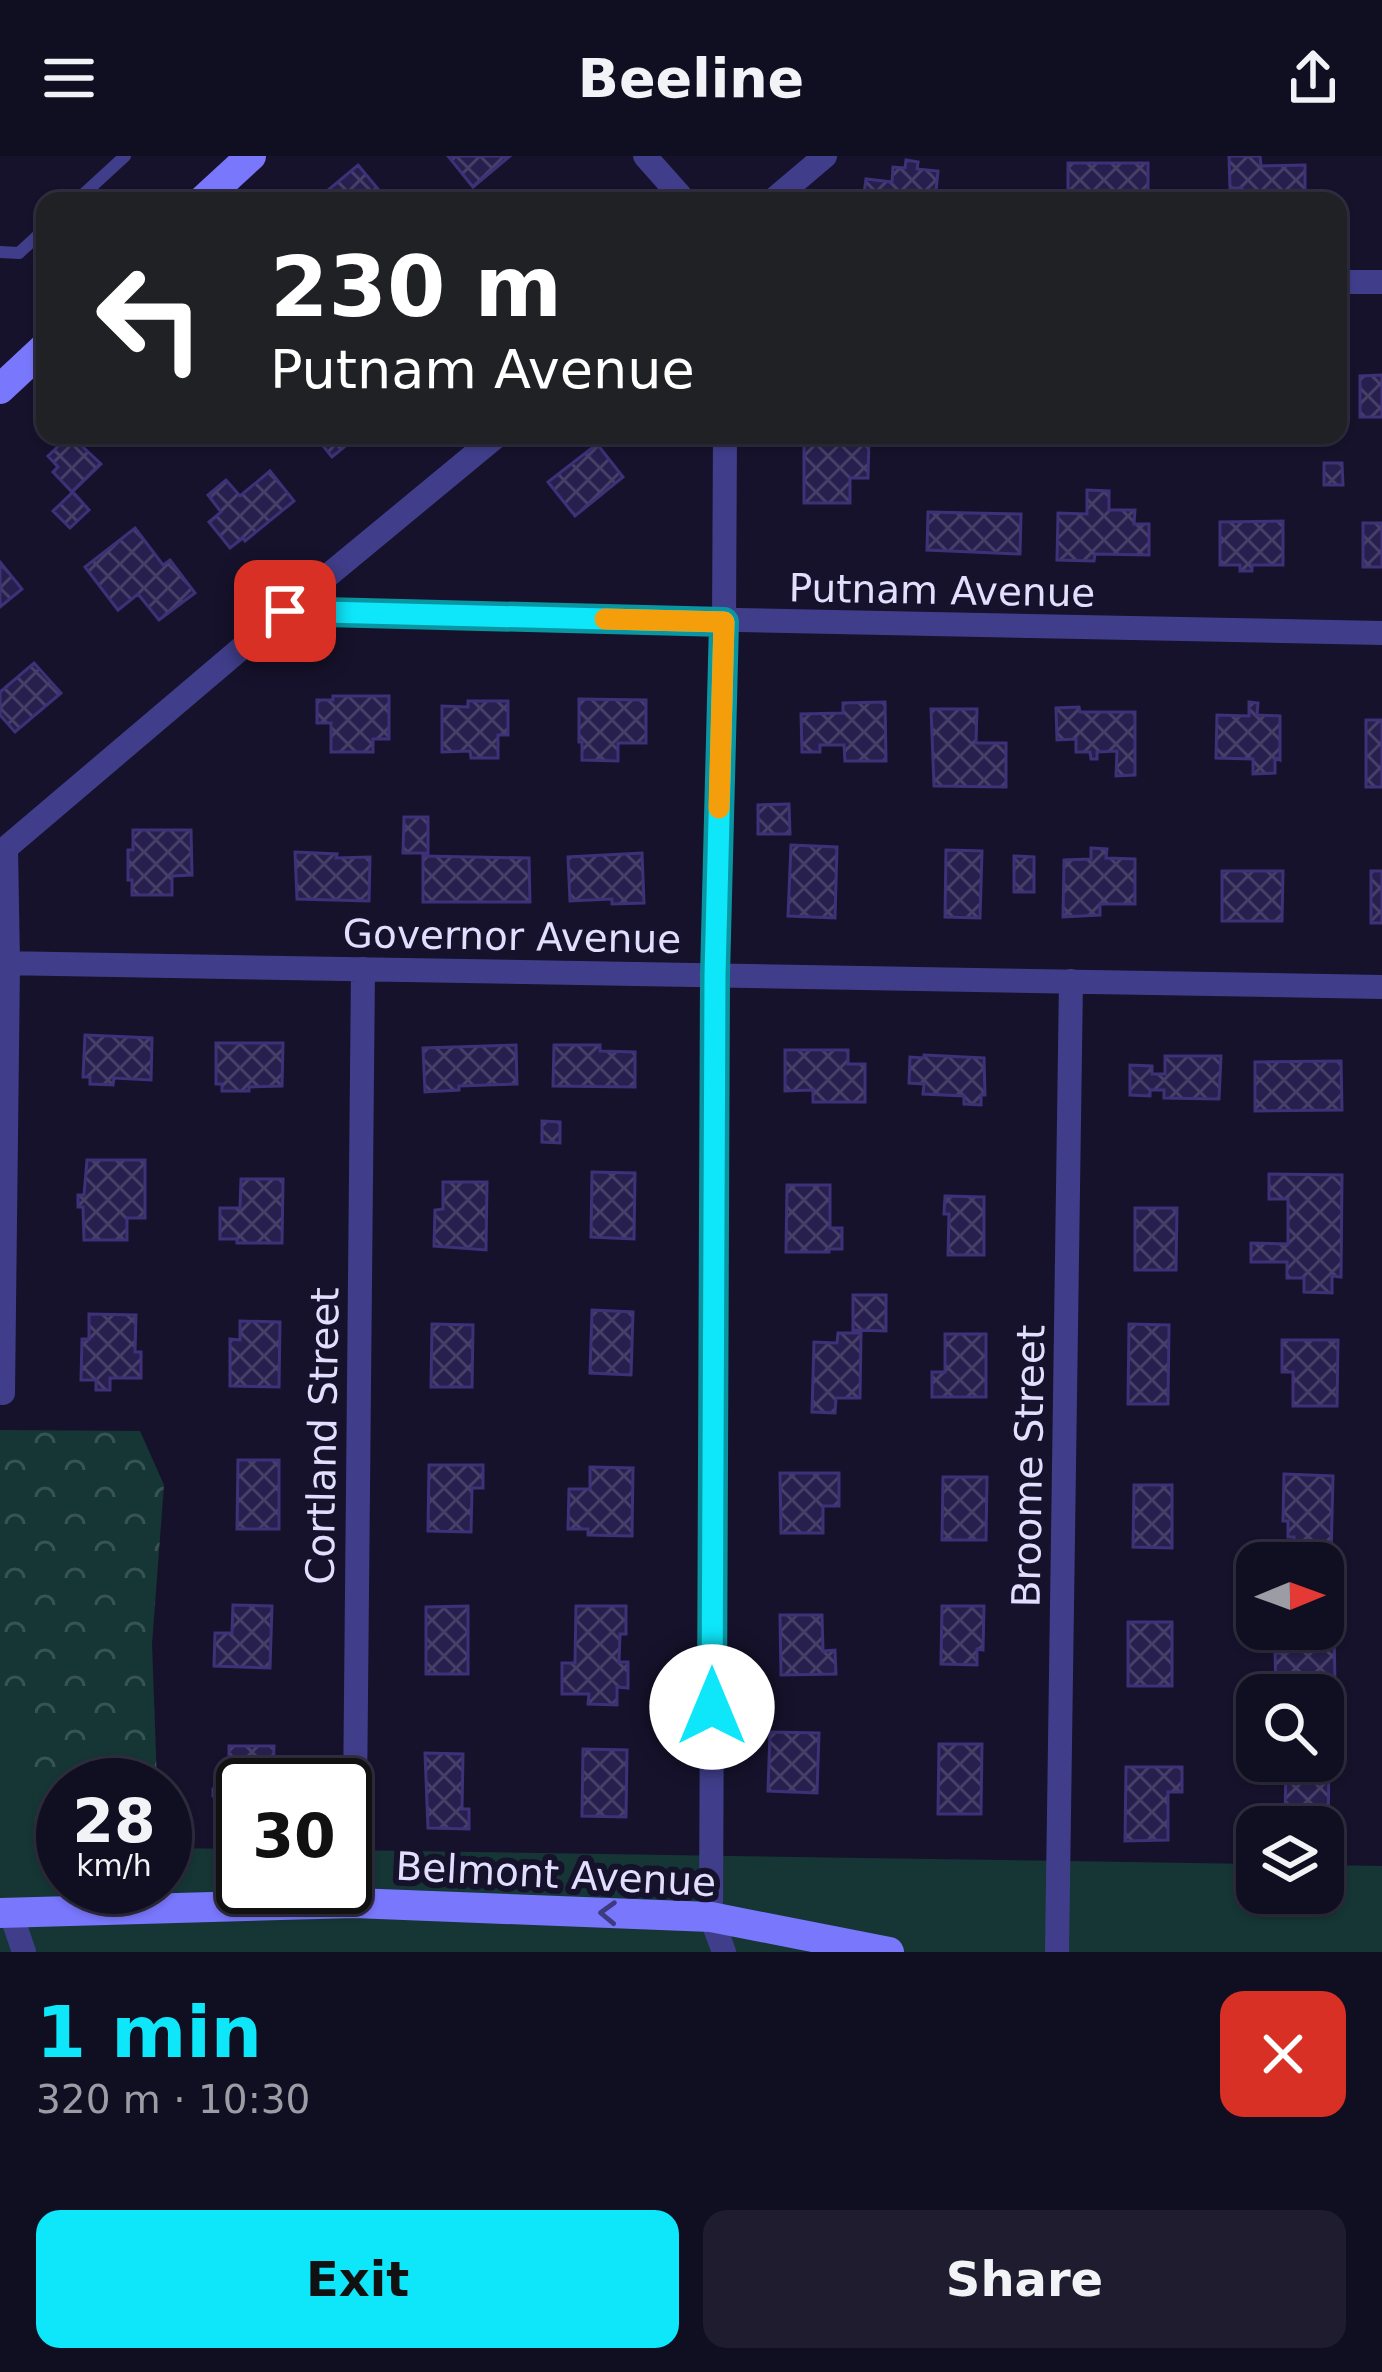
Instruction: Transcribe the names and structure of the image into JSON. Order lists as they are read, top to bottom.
{
  "streets": {
    "street": [
      "Putnam Avenue",
      "Governor Avenue",
      "Cortland Street",
      "Broome Street",
      "Belmont Avenue"
    ]
  },
  "crossings": [
    ["Governor Avenue", "Cortland Street"],
    ["Governor Avenue", "Broome Street"]
  ],
  "one_way": ["Belmont Avenue"],
  "north": "right",
  "page": {
    "header": "Beeline",
    "turn": ["230 m", "Putnam Avenue"],
    "speed": "28 km/h",
    "limit": "30",
    "heading": ["1 min", "320 m · 10:30"],
    "buttons": ["Exit", "Share"]
  }
}
